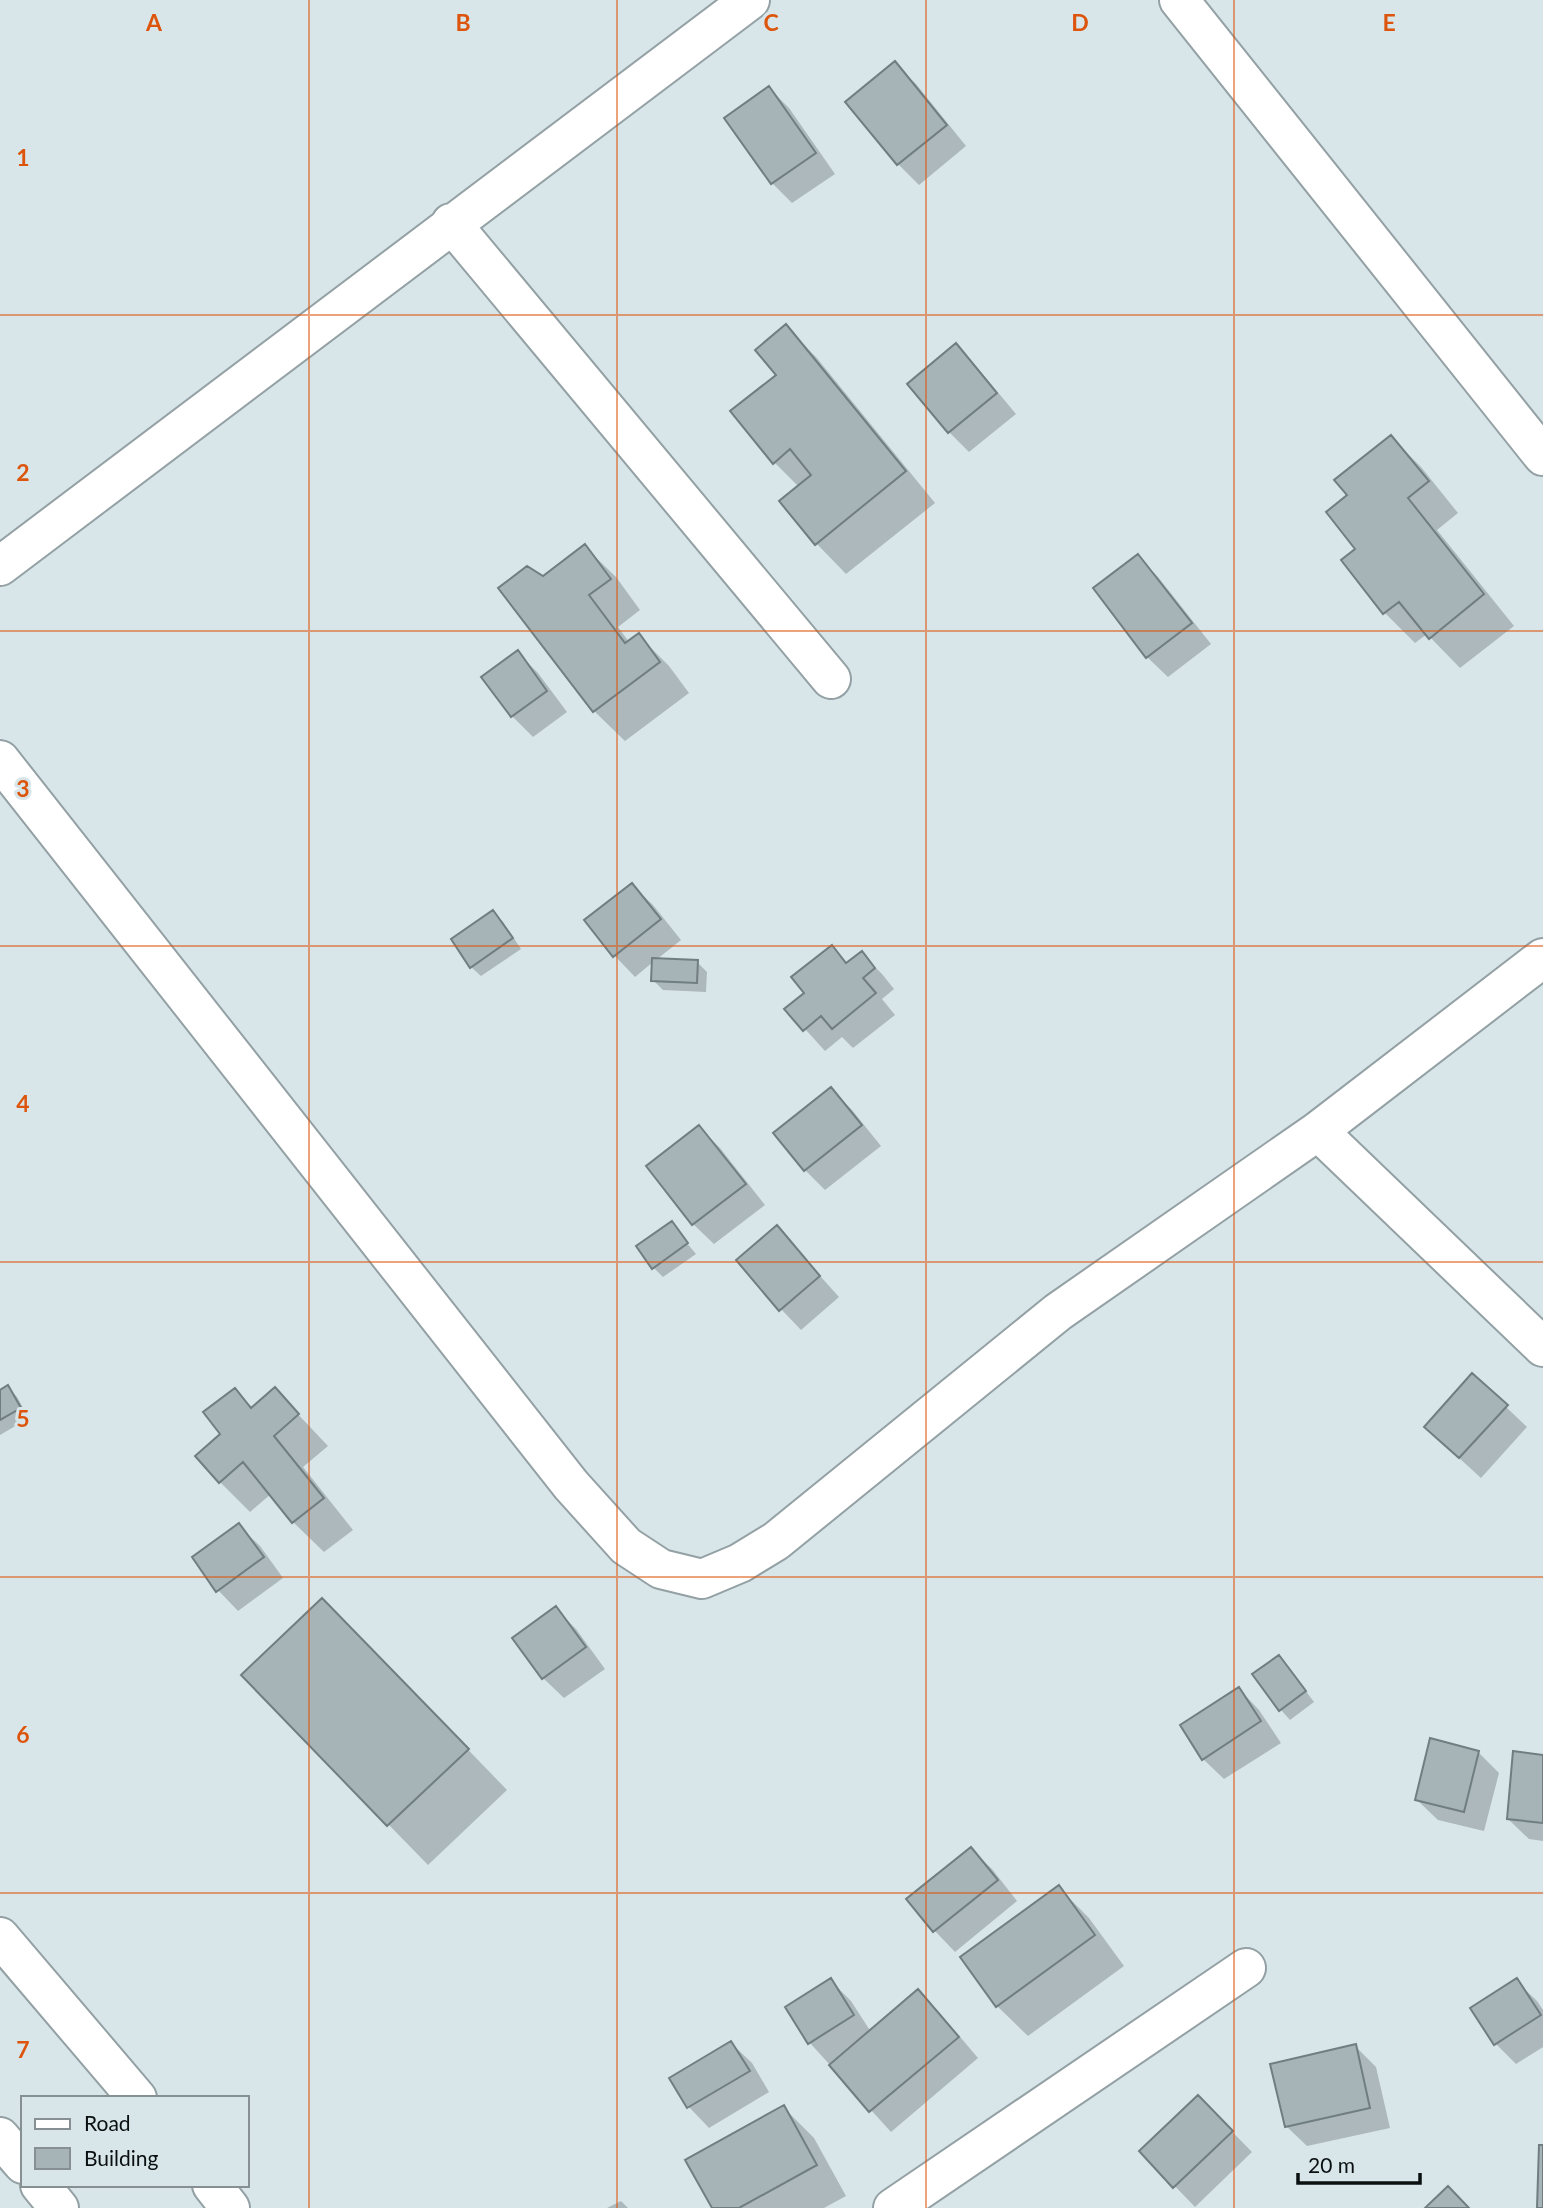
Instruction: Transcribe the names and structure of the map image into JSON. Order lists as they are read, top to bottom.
{
  "legend": ["Road", "Building"],
  "scale_bar": "20 m",
  "grid": {
    "columns": [
      "A",
      "B",
      "C",
      "D",
      "E"
    ],
    "rows": [
      "1",
      "2",
      "3",
      "4",
      "5",
      "6",
      "7"
    ]
  }
}
